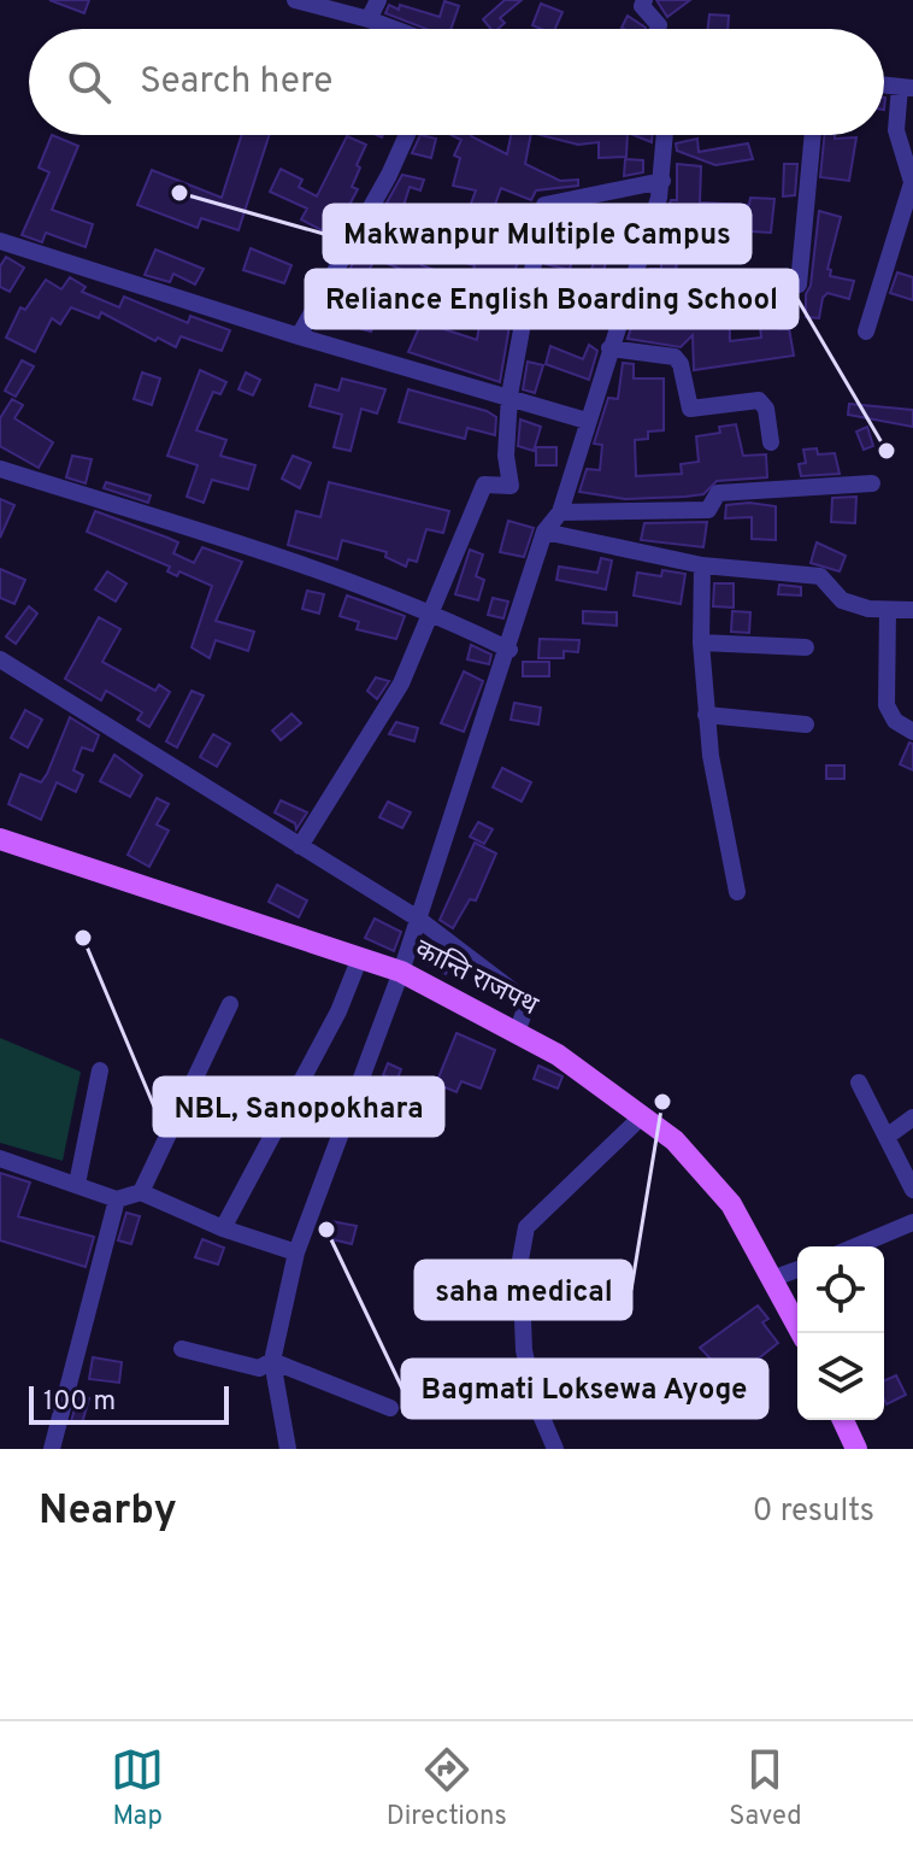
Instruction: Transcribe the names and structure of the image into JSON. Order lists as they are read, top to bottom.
{
  "streets": {
    "main road": ["कान्ति राजपथ"]
  },
  "places": [
    "Makwanpur Multiple Campus",
    "Reliance English Boarding School",
    "NBL, Sanopokhara",
    "saha medical",
    "Bagmati Loksewa Ayoge"
  ],
  "scale_bar": "100 m",
  "page": {
    "search": "Search here",
    "scale": "100 m",
    "heading": ["Nearby", "0 results"],
    "nav": ["Map", "Directions", "Saved"]
  }
}
